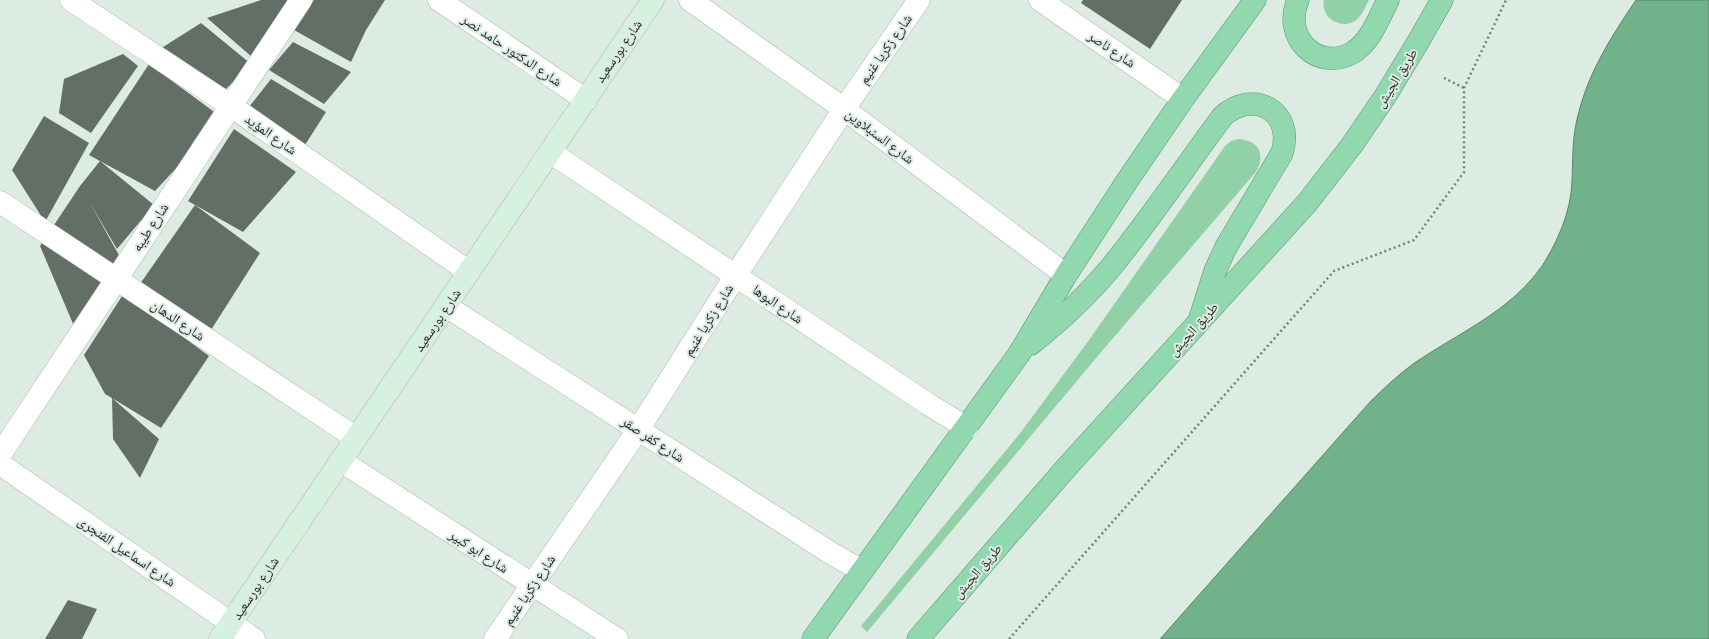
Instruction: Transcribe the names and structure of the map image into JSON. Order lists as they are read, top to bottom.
{
  "streets": {
    "highway": ["طريق الجيش"],
    "main road": ["شارع بورسعيد"],
    "street": [
      "شارع زكريا غنيم",
      "شارع ناصر",
      "شارع الدكتور حامد نصر",
      "شارع المؤيد",
      "شارع السنبلاوين",
      "شارع طيبه",
      "شارع البوها",
      "شارع الدهان",
      "شارع كفر صقر",
      "شارع اسماعيل الفنجرى",
      "شارع ابو كبير"
    ]
  },
  "crossings": [
    ["شارع زكريا غنيم", "شارع السنبلاوين"],
    ["شارع زكريا غنيم", "شارع البوها"],
    ["شارع زكريا غنيم", "شارع كفر صقر"],
    ["شارع زكريا غنيم", "شارع ابو كبير"],
    ["شارع الدكتور حامد نصر", "شارع بورسعيد"],
    ["شارع بورسعيد", "شارع المؤيد"],
    ["شارع بورسعيد", "شارع البوها"],
    ["شارع بورسعيد", "شارع الدهان"],
    ["شارع بورسعيد", "شارع كفر صقر"],
    ["شارع بورسعيد", "شارع اسماعيل الفنجرى"],
    ["شارع بورسعيد", "شارع ابو كبير"],
    ["شارع المؤيد", "شارع طيبه"],
    ["شارع طيبه", "شارع الدهان"]
  ]
}
